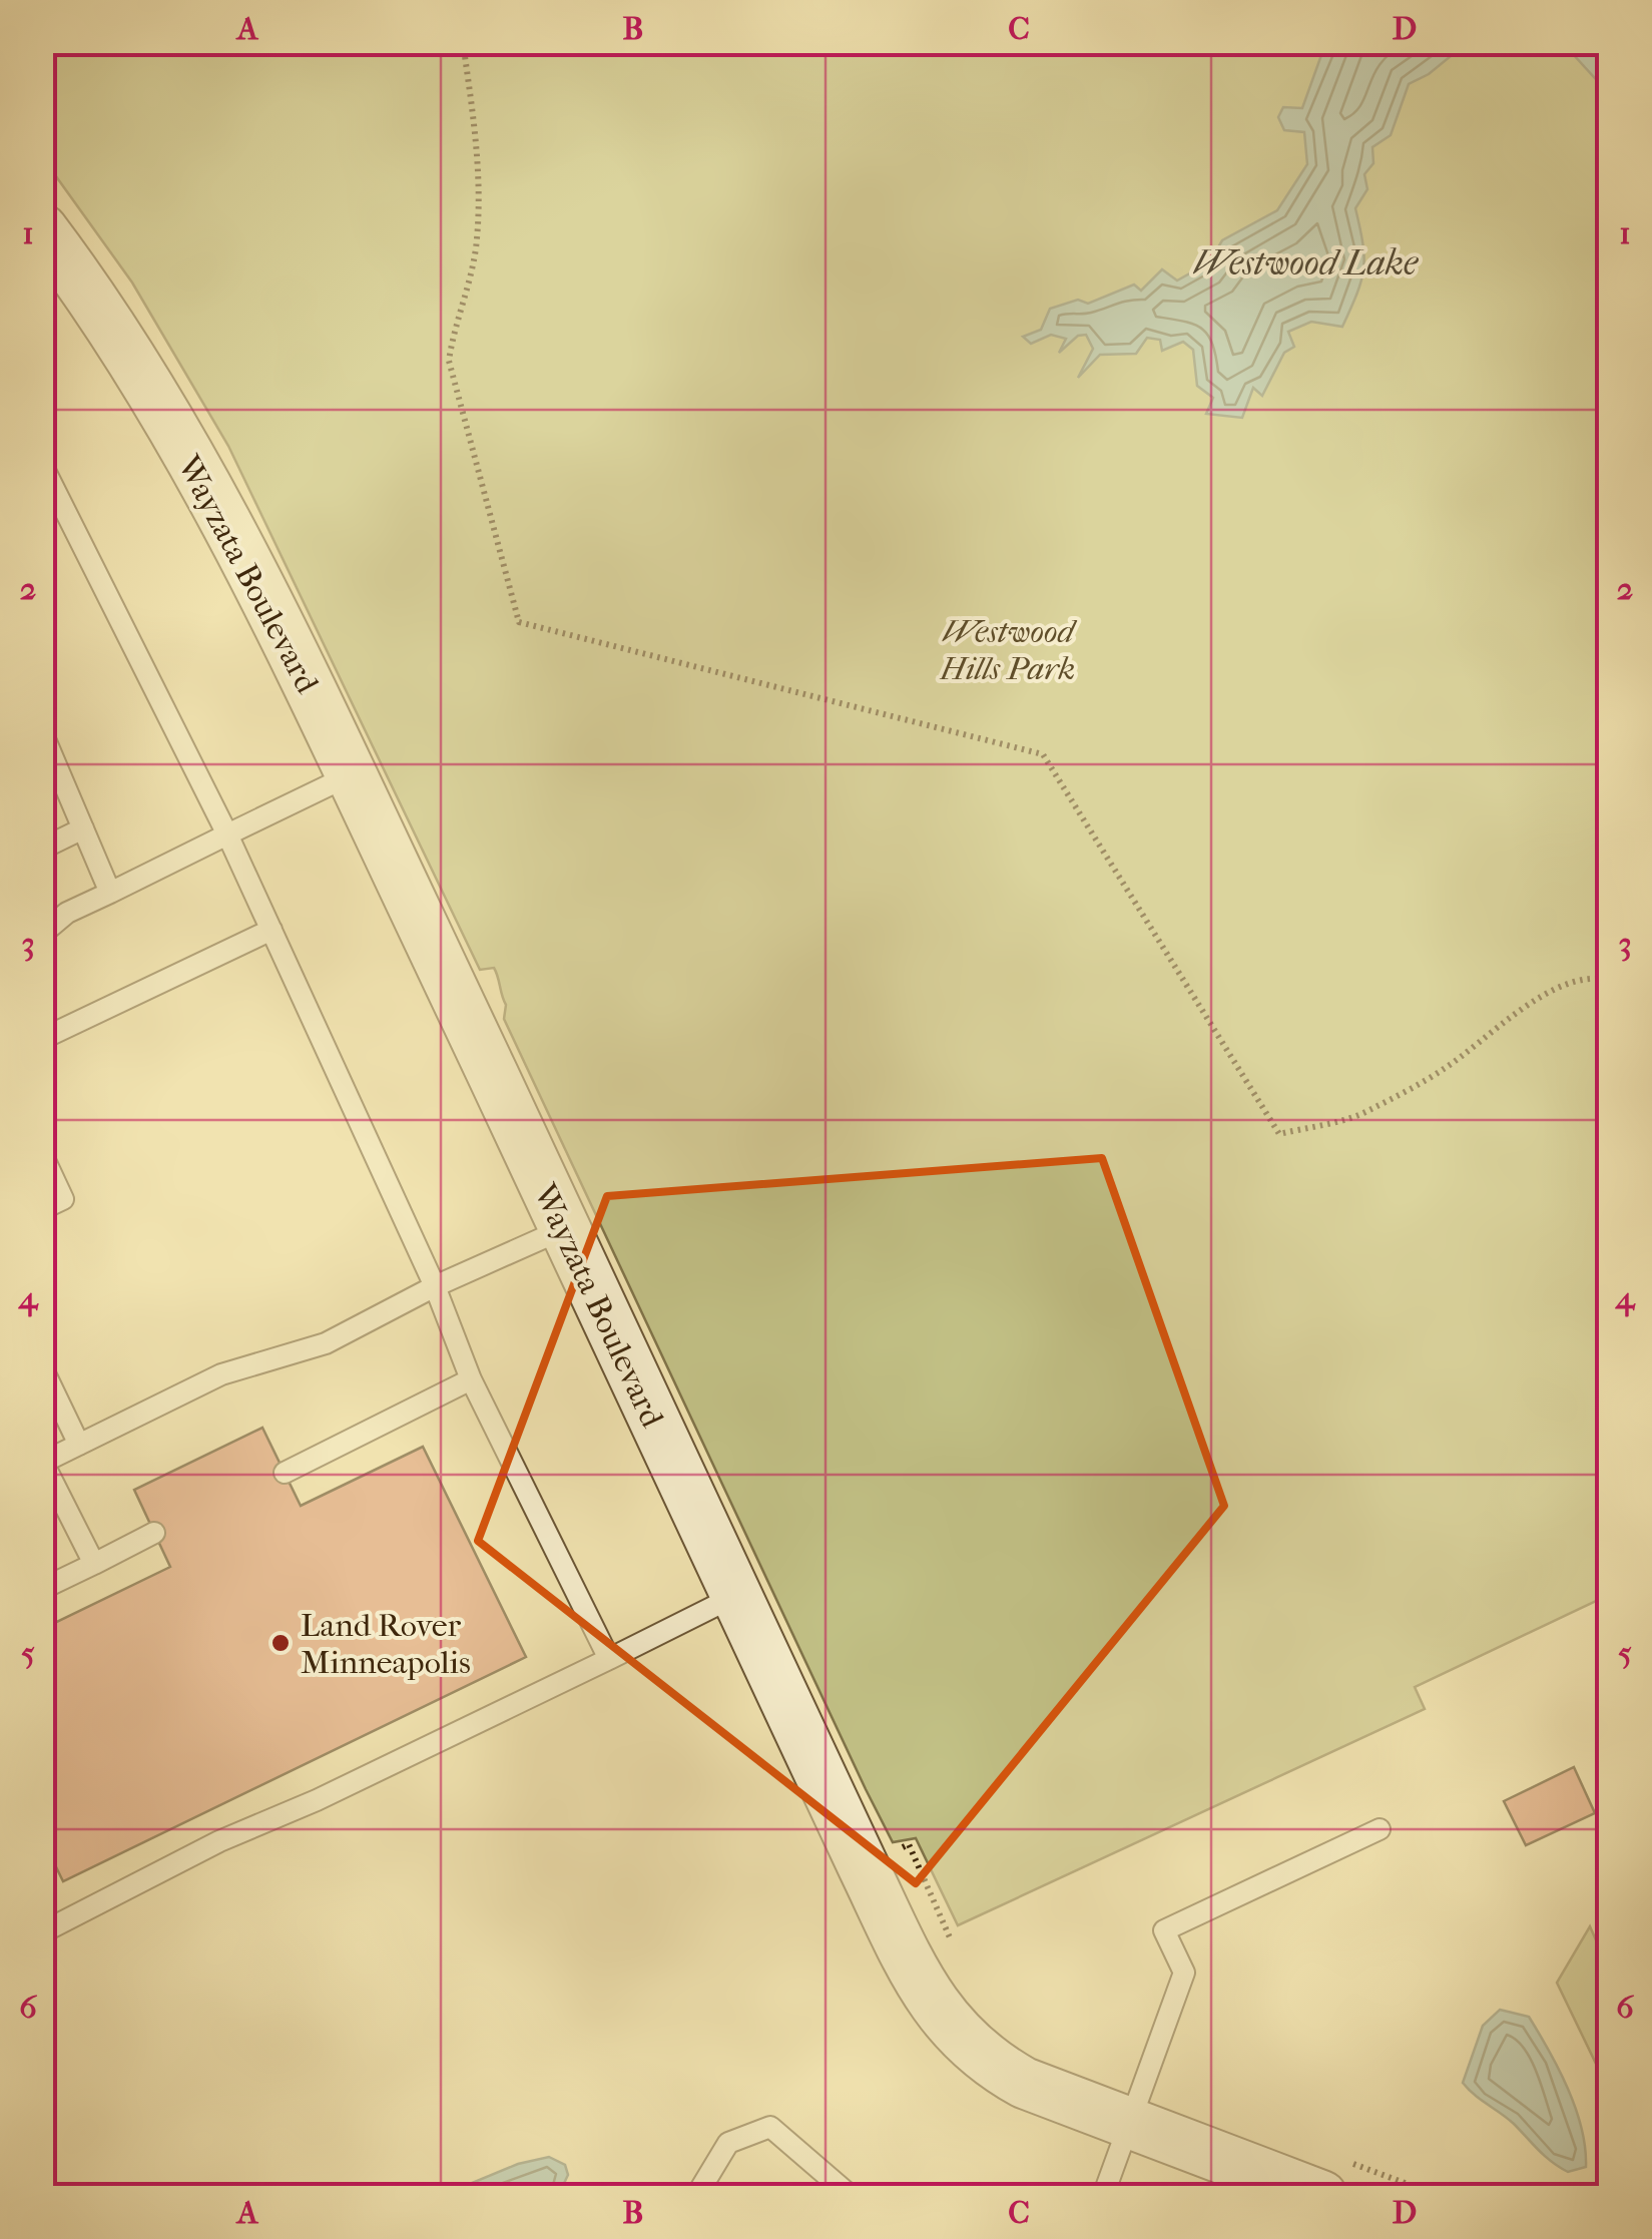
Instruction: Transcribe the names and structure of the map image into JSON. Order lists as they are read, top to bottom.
{
  "streets": {
    "street": ["Wayzata Boulevard"]
  },
  "water": ["Westwood Lake"],
  "parks": ["Westwood Hills Park"],
  "places": ["Land Rover Minneapolis"],
  "grid": {
    "columns": [
      "A",
      "B",
      "C",
      "D"
    ],
    "rows": [
      "1",
      "2",
      "3",
      "4",
      "5",
      "6"
    ]
  }
}
